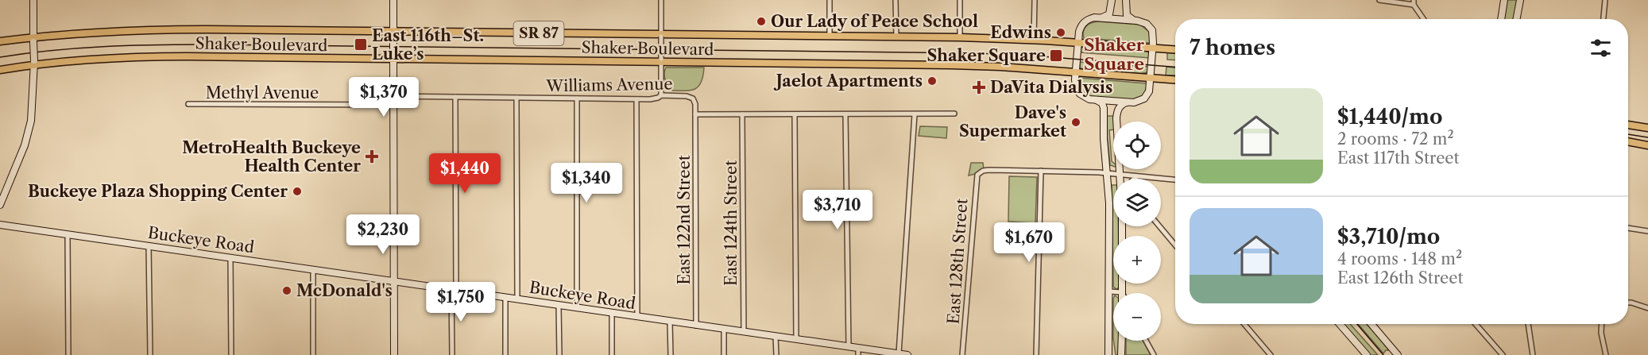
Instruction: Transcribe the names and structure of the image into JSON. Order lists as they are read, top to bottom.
{
  "streets": {
    "main road": ["SR 87", "Shaker Boulevard"],
    "street": [
      "Williams Avenue",
      "Methyl Avenue",
      "East 122nd Street",
      "East 124th Street",
      "Buckeye Road",
      "East 128th Street"
    ]
  },
  "crossings": [
    ["Williams Avenue", "East 122nd Street"],
    ["East 122nd Street", "Buckeye Road"],
    ["East 124th Street", "Buckeye Road"]
  ],
  "districts": ["Shaker Square"],
  "places": {
    "other": [
      "Our Lady of Peace School",
      "Edwins",
      "Jaelot Apartments",
      "Dave's Supermarket",
      "Buckeye Plaza Shopping Center",
      "McDonald's"
    ],
    "transit": ["East 116th–St. Luke’s", "Shaker Square"],
    "health": ["DaVita Dialysis", "MetroHealth Buckeye Health Center"]
  },
  "page": {
    "heading": "7 homes",
    "list": [
      {
        "name": "$1,440/mo",
        "note": "2 rooms · 72 m² · East 117th Street"
      },
      {
        "name": "$3,710/mo",
        "note": "4 rooms · 148 m² · East 126th Street"
      }
    ],
    "price": [
      "$1,370",
      "$1,440",
      "$1,340",
      "$3,710",
      "$2,230",
      "$1,670",
      "$1,750"
    ],
    "map_buttons": ["+", "−"]
  }
}
